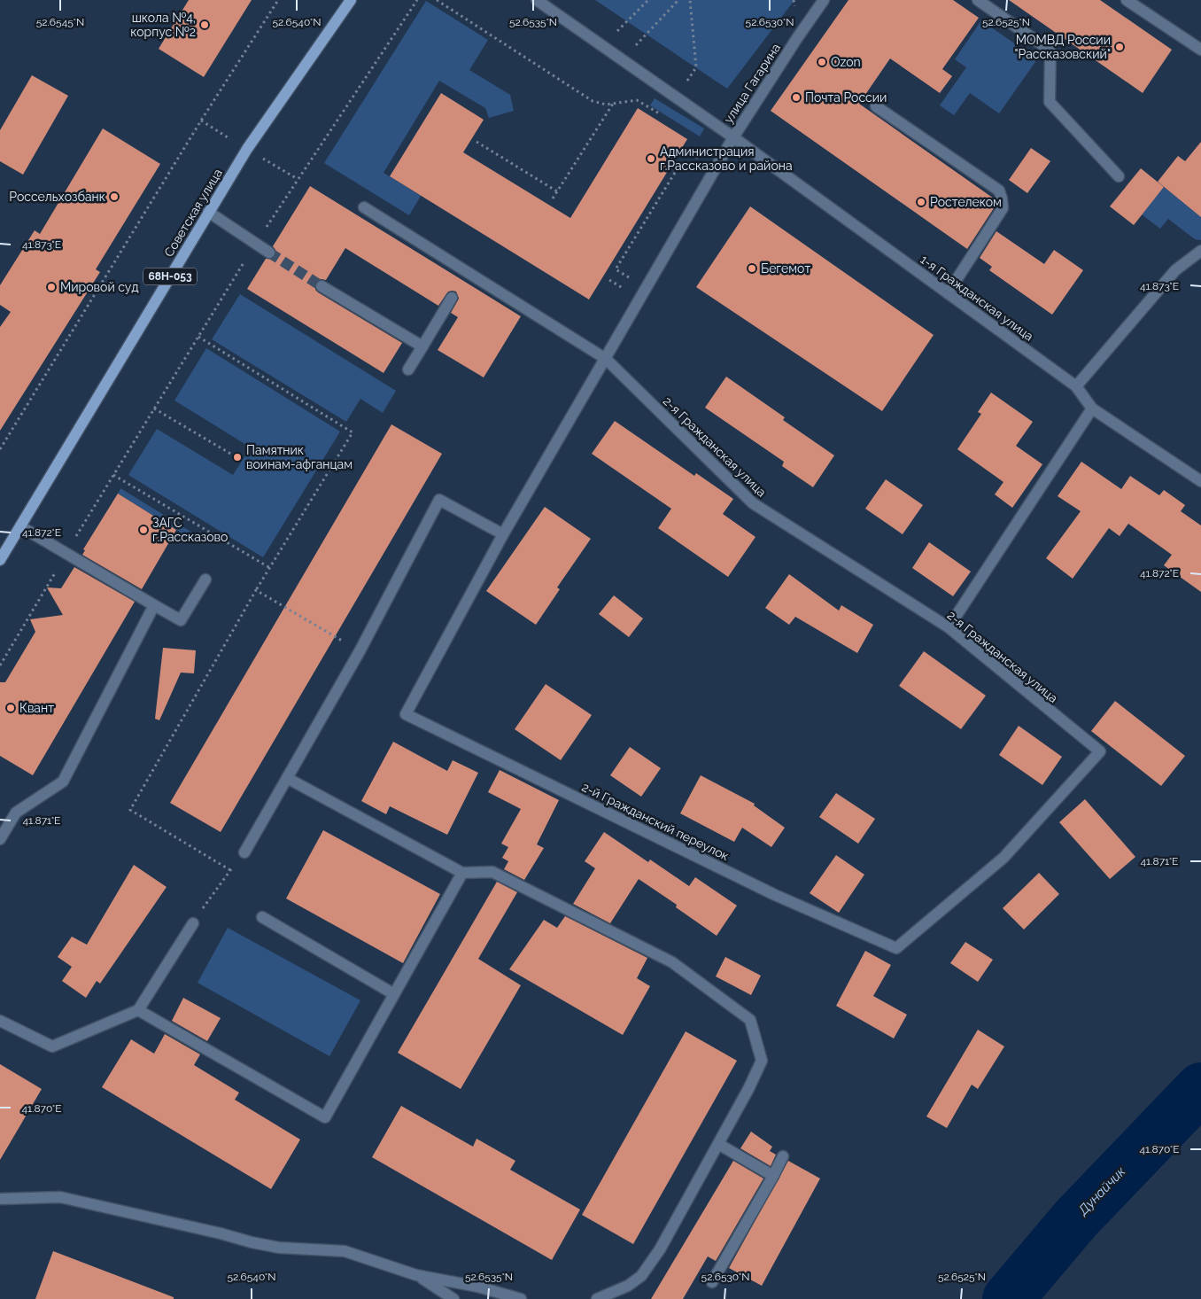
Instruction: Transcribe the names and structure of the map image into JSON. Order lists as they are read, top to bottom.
{
  "streets": {
    "main road": ["Советская улица", "68Н-053"],
    "street": [
      "улица Гагарина",
      "1-я Гражданская улица",
      "2-я Гражданская улица",
      "2-й Гражданский переулок"
    ]
  },
  "crossings": [
    ["улица Гагарина", "1-я Гражданская улица"],
    ["улица Гагарина", "2-я Гражданская улица"],
    ["улица Гагарина", "2-й Гражданский переулок"],
    ["2-я Гражданская улица", "2-й Гражданский переулок"]
  ],
  "water": ["Дунайчик"],
  "places": [
    "школа №4, корпус №2",
    "МОМВД России \"Рассказовский\"",
    "Ozon",
    "Почта России",
    "Администрация г.Рассказово и района",
    "Россельхозбанк",
    "Ростелеком",
    "Бегемот",
    "Мировой суд",
    "Памятник воинам-афганцам",
    "ЗАГС г.Рассказово",
    "Квант"
  ],
  "coordinates": [
    "52.6545°N",
    "52.6540°N",
    "52.6535°N",
    "52.6530°N",
    "52.6525°N",
    "41.873°E",
    "41.872°E",
    "41.871°E",
    "41.870°E"
  ]
}
